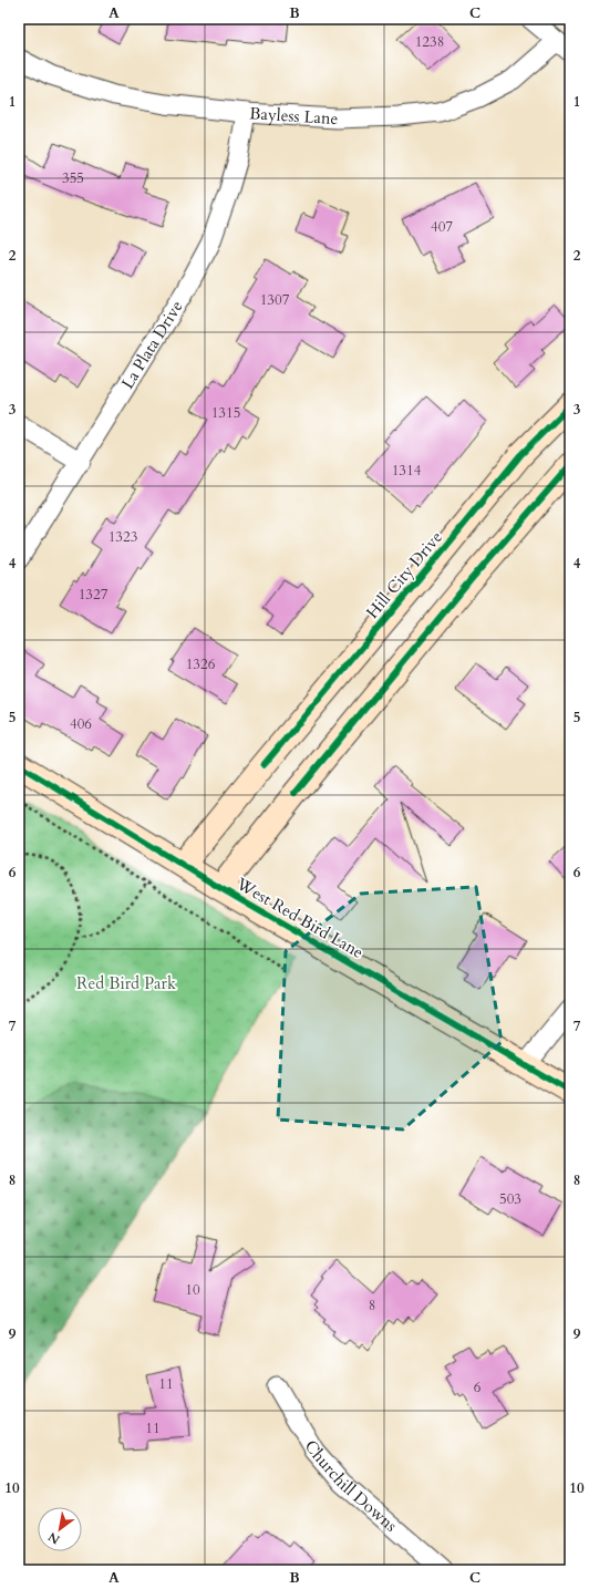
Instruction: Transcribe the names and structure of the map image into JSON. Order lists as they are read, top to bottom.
{
  "streets": {
    "street": [
      "Bayless Lane",
      "La Plata Drive",
      "Hill City Drive",
      "West Red Bird Lane",
      "Churchill Downs"
    ]
  },
  "crossings": [
    ["Bayless Lane", "La Plata Drive"],
    ["Hill City Drive", "West Red Bird Lane"]
  ],
  "parks": ["Red Bird Park"],
  "house_numbers": [
    "1238",
    "355",
    "407",
    "1307",
    "1315",
    "1314",
    "1323",
    "1327",
    "1326",
    "406",
    "503",
    "10",
    "8",
    "11",
    "6",
    "11"
  ],
  "north": "bottom left",
  "grid": {
    "columns": ["A", "B", "C"],
    "rows": [
      "1",
      "2",
      "3",
      "4",
      "5",
      "6",
      "7",
      "8",
      "9",
      "10"
    ]
  }
}
